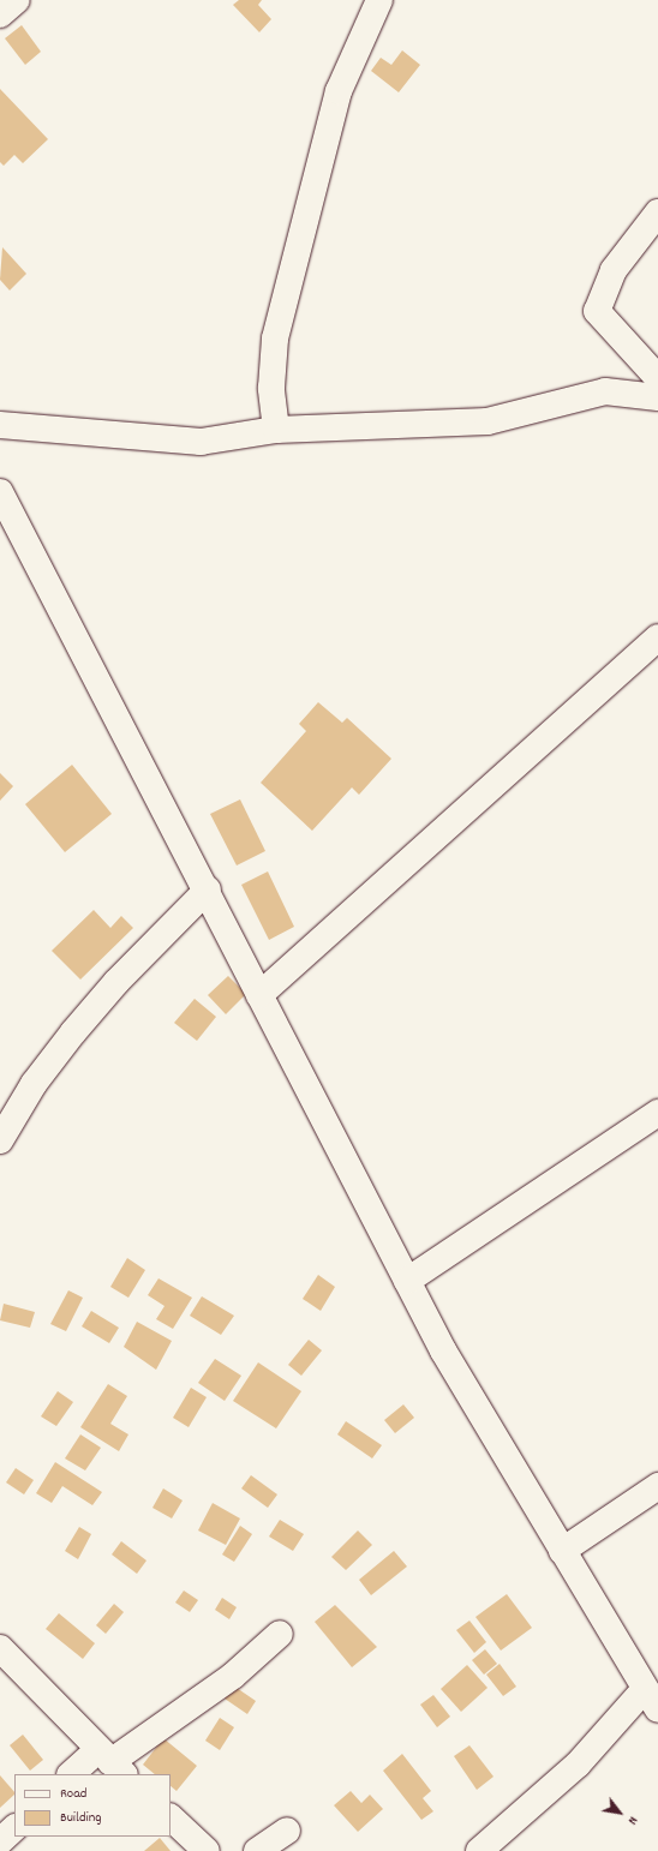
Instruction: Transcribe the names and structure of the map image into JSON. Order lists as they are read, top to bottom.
{
  "legend": ["Road", "Building"],
  "north": "bottom right"
}
